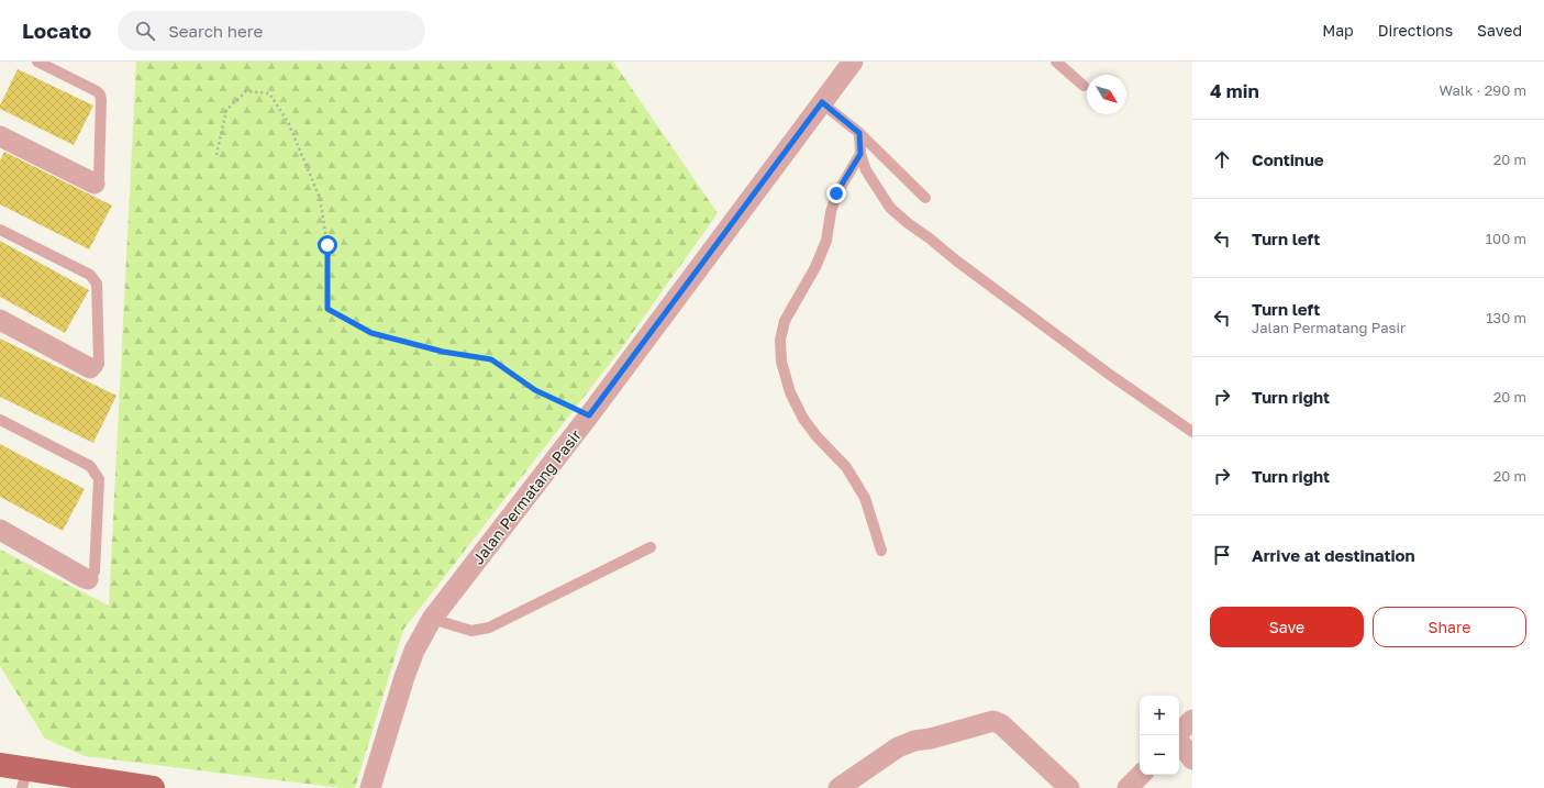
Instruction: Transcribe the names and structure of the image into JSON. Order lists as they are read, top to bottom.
{
  "streets": {
    "street": ["Jalan Permatang Pasir"]
  },
  "north": "bottom right",
  "page": {
    "header": "Locato",
    "search": "Search here",
    "nav": ["Map", "Directions", "Saved"],
    "heading": ["4 min", "Walk · 290 m"],
    "list": [
      ["Continue", "20 m"],
      ["Turn left", "100 m"],
      ["Turn left", "Jalan Permatang Pasir", "130 m"],
      ["Turn right", "20 m"],
      ["Turn right", "20 m"],
      "Arrive at destination"
    ],
    "buttons": ["Save", "Share"],
    "map_buttons": ["+", "−"]
  }
}
